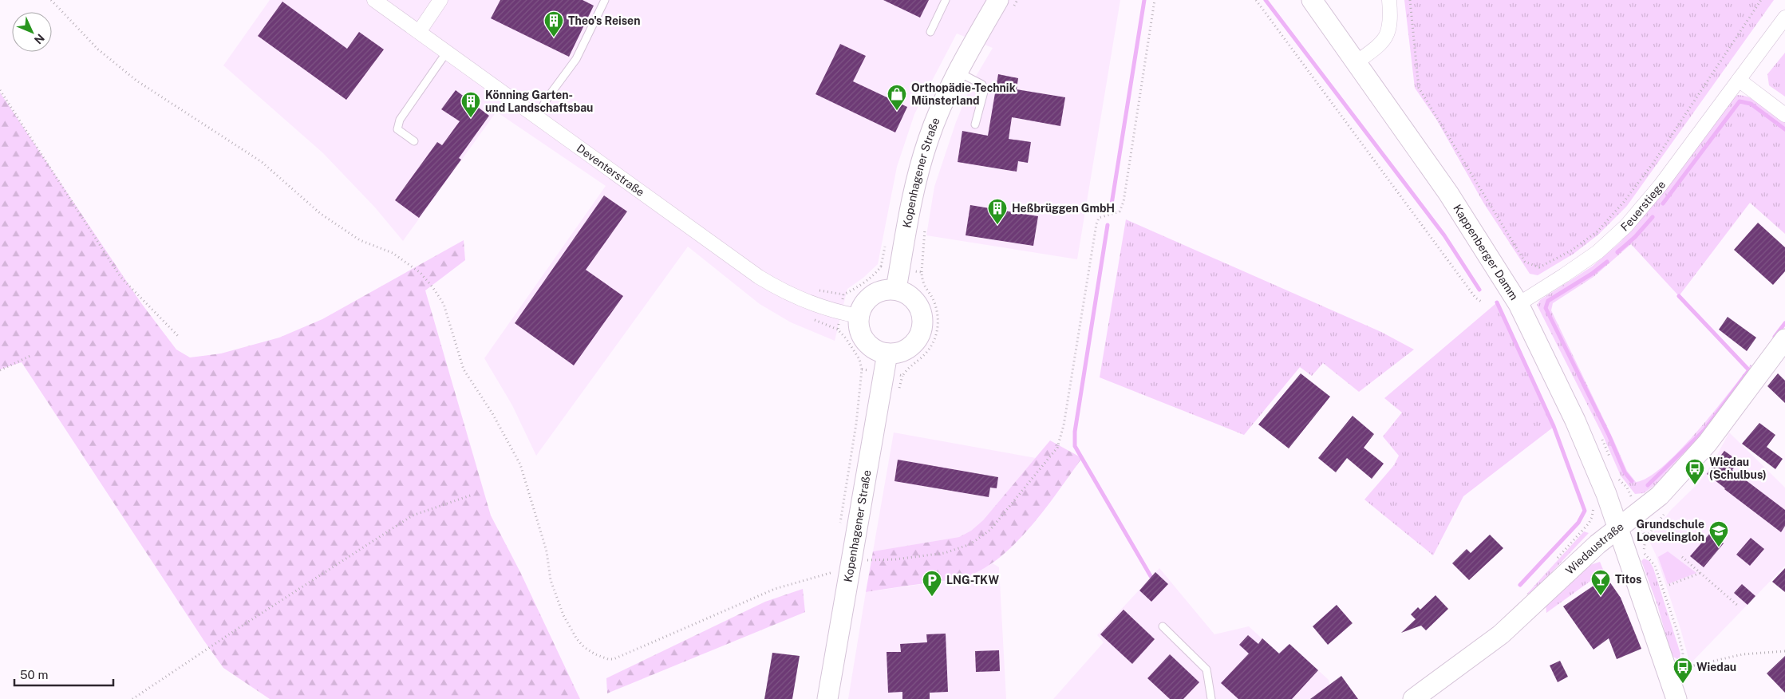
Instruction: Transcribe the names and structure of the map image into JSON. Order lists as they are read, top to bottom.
{
  "streets": {
    "main road": ["Kopenhagener Straße", "Kappenberger Damm", "Wiedaustraße"],
    "street": ["Deventerstraße", "Feuerstiege"]
  },
  "crossings": [
    ["Deventerstraße", "Kopenhagener Straße"],
    ["Feuerstiege", "Kappenberger Damm"],
    ["Kappenberger Damm", "Wiedaustraße"]
  ],
  "places": {
    "building": ["Theo's Reisen", "Könning Garten- und Landschaftsbau", "Heßbrüggen GmbH"],
    "shop": ["Orthopädie-Technik Münsterland"],
    "bus stop": ["Wiedau (Schulbus)", "Wiedau"],
    "school or university": ["Grundschule Loevelingloh"],
    "bar": ["Titos"],
    "parking": ["LNG-TKW"]
  },
  "scale_bar": "50 m",
  "north": "bottom right"
}
